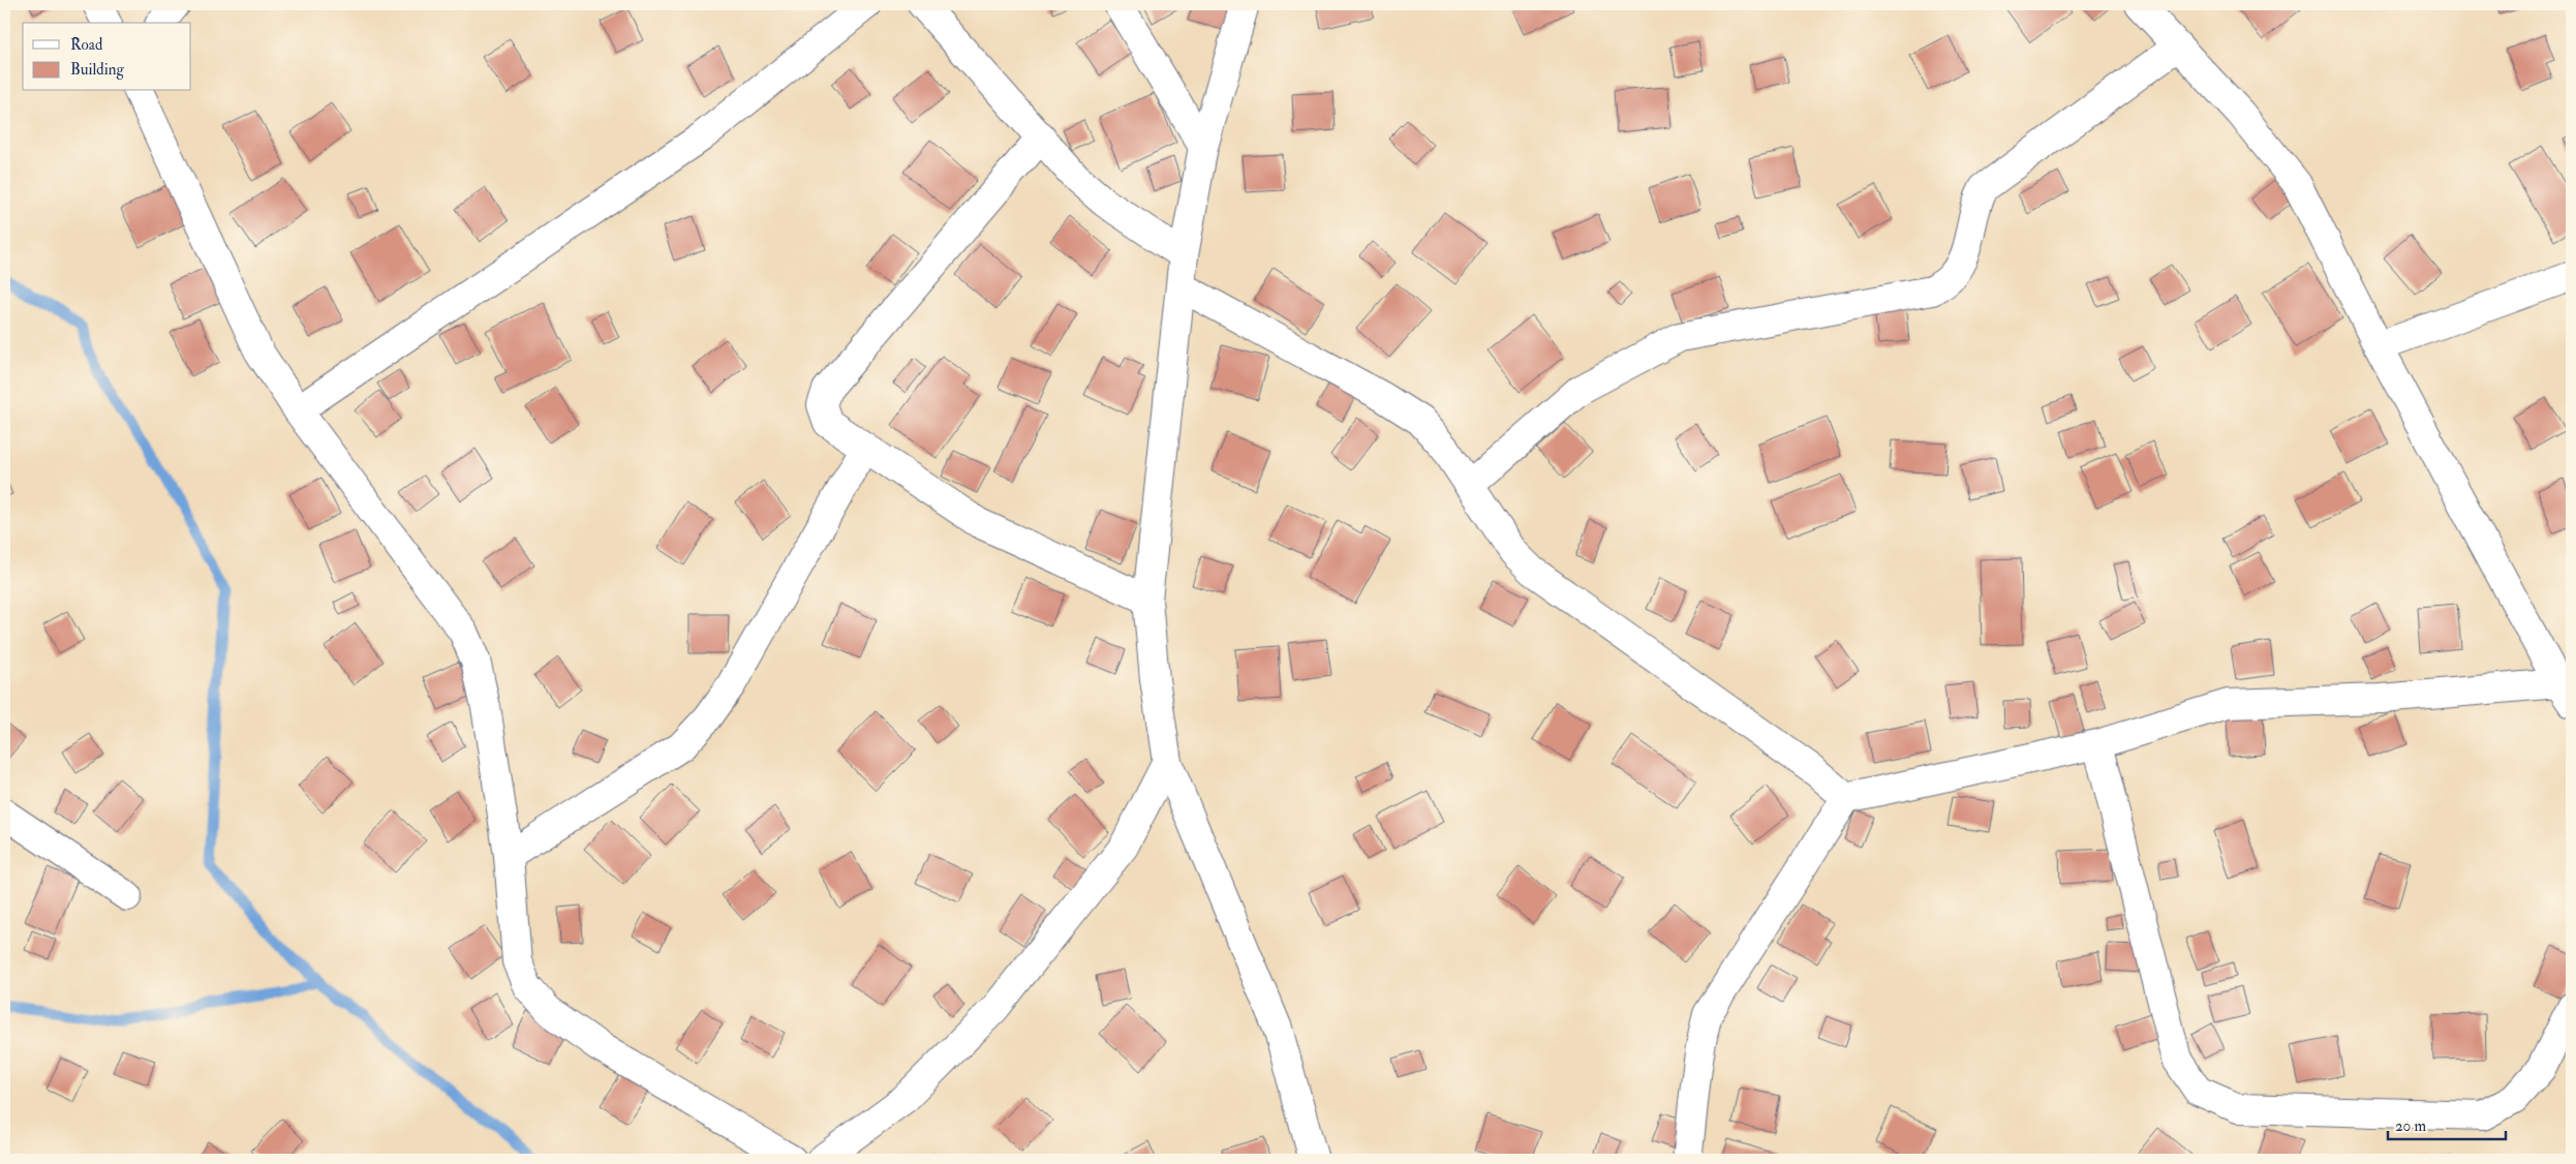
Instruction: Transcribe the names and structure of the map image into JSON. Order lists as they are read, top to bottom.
{
  "legend": ["Road", "Building"],
  "scale_bar": "20 m"
}
